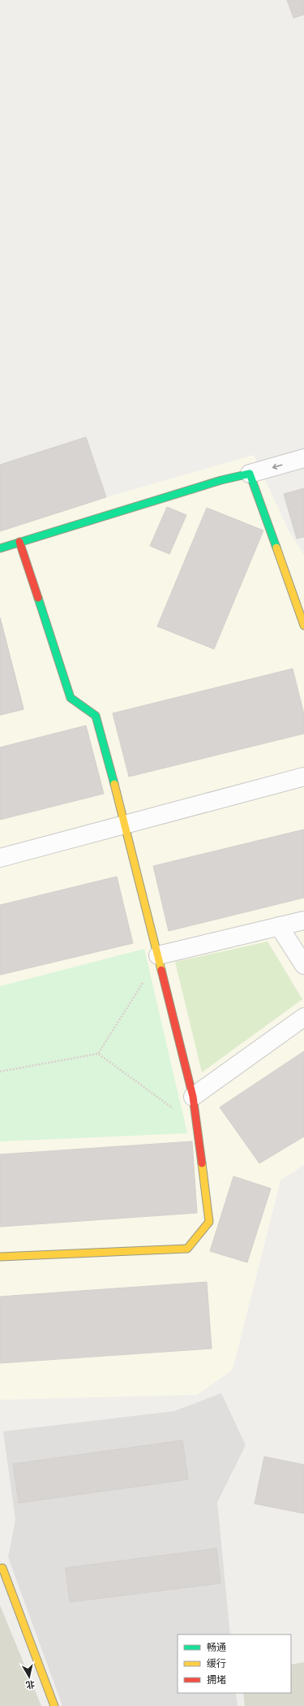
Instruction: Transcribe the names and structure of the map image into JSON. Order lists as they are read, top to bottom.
{
  "legend": ["畅通", "缓行", "拥堵"],
  "north": "bottom"
}
